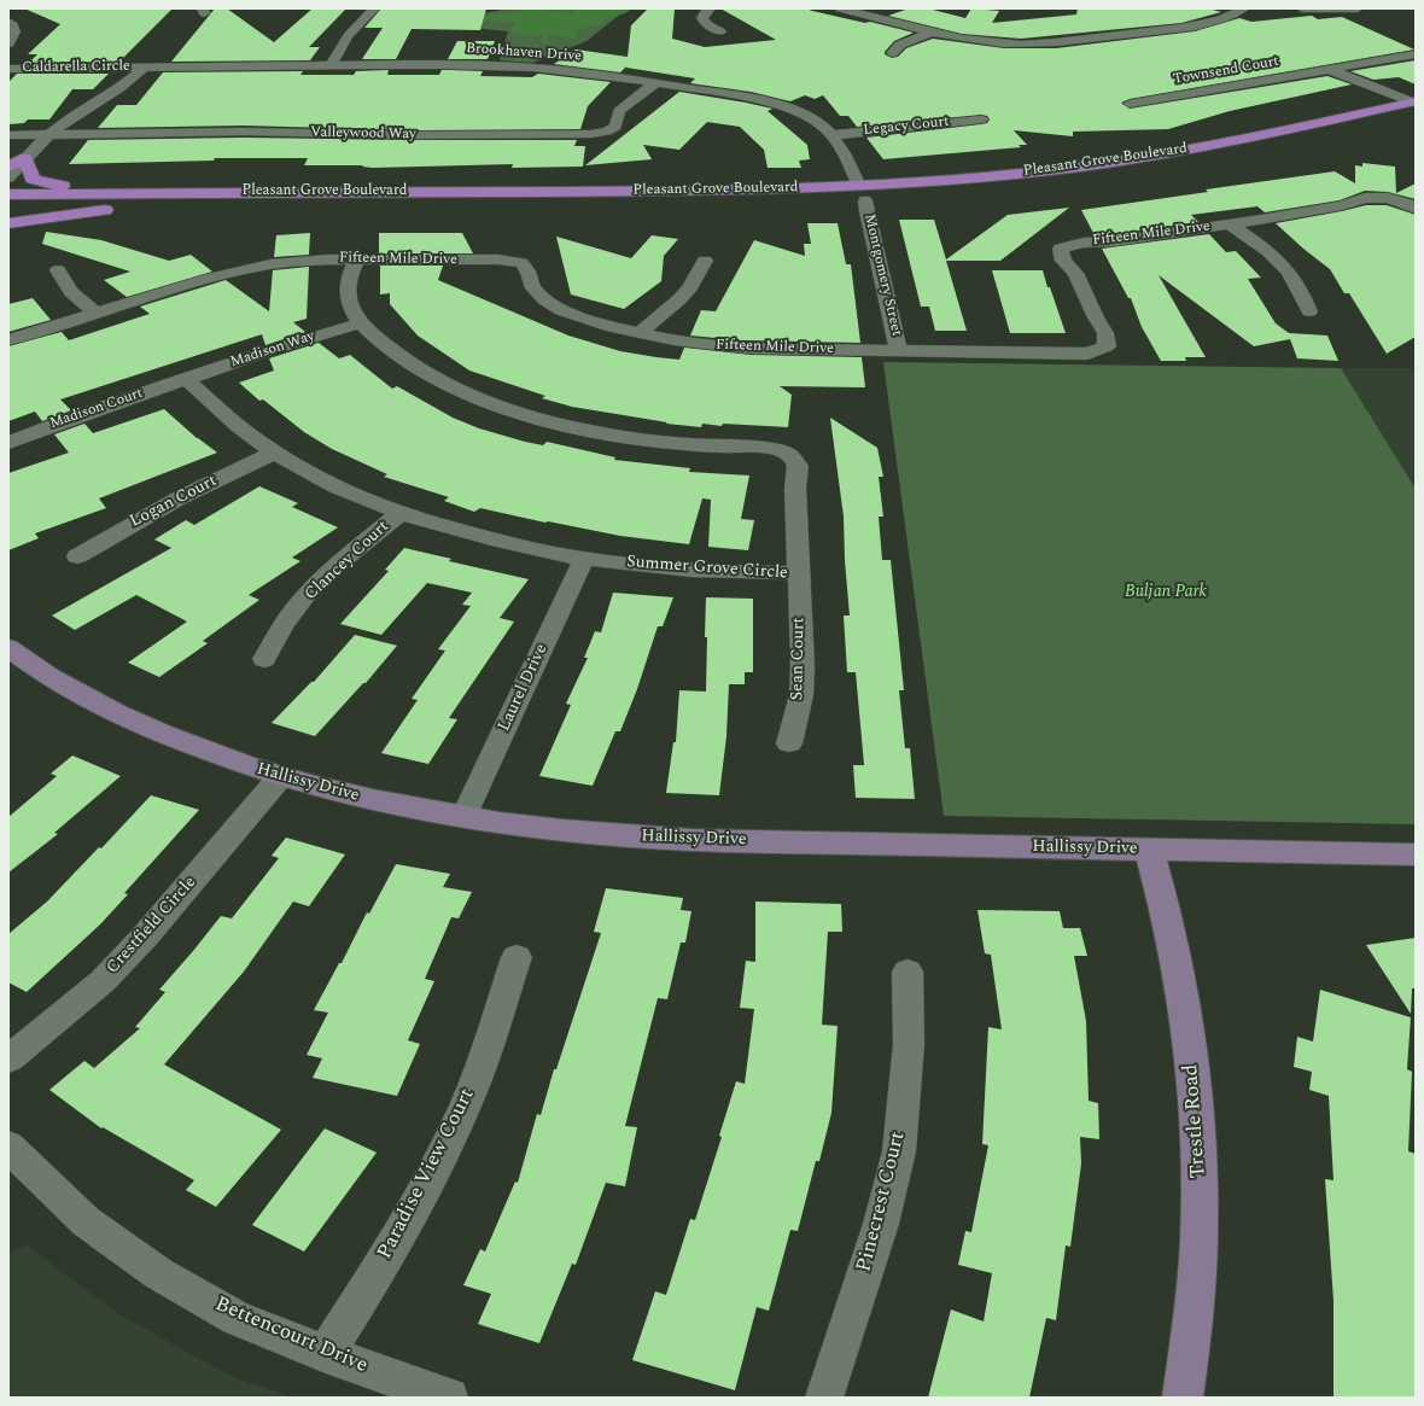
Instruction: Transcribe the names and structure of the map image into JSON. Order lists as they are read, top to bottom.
{
  "streets": {
    "main road": ["Pleasant Grove Boulevard"],
    "street": [
      "Brookhaven Drive",
      "Caldarella Circle",
      "Townsend Court",
      "Legacy Court",
      "Valleywood Way",
      "Fifteen Mile Drive",
      "Montgomery Street",
      "Madison Way",
      "Madison Court",
      "Logan Court",
      "Clancey Court",
      "Summer Grove Circle",
      "Sean Court",
      "Laurel Drive",
      "Hallissy Drive",
      "Crestfield Circle",
      "Trestle Road",
      "Paradise View Court",
      "Pinecrest Court",
      "Bettencourt Drive"
    ]
  },
  "crossings": [
    ["Brookhaven Drive", "Caldarella Circle"],
    ["Brookhaven Drive", "Legacy Court"],
    ["Brookhaven Drive", "Valleywood Way"],
    ["Brookhaven Drive", "Pleasant Grove Boulevard"],
    ["Brookhaven Drive", "Montgomery Street"],
    ["Pleasant Grove Boulevard", "Montgomery Street"],
    ["Fifteen Mile Drive", "Montgomery Street"],
    ["Fifteen Mile Drive", "Summer Grove Circle"],
    ["Madison Way", "Madison Court"],
    ["Madison Way", "Summer Grove Circle"],
    ["Madison Court", "Summer Grove Circle"],
    ["Logan Court", "Summer Grove Circle"],
    ["Clancey Court", "Summer Grove Circle"],
    ["Summer Grove Circle", "Sean Court"],
    ["Summer Grove Circle", "Laurel Drive"],
    ["Laurel Drive", "Hallissy Drive"],
    ["Hallissy Drive", "Crestfield Circle"],
    ["Hallissy Drive", "Trestle Road"],
    ["Paradise View Court", "Bettencourt Drive"]
  ],
  "parks": ["Buljan Park"]
}
